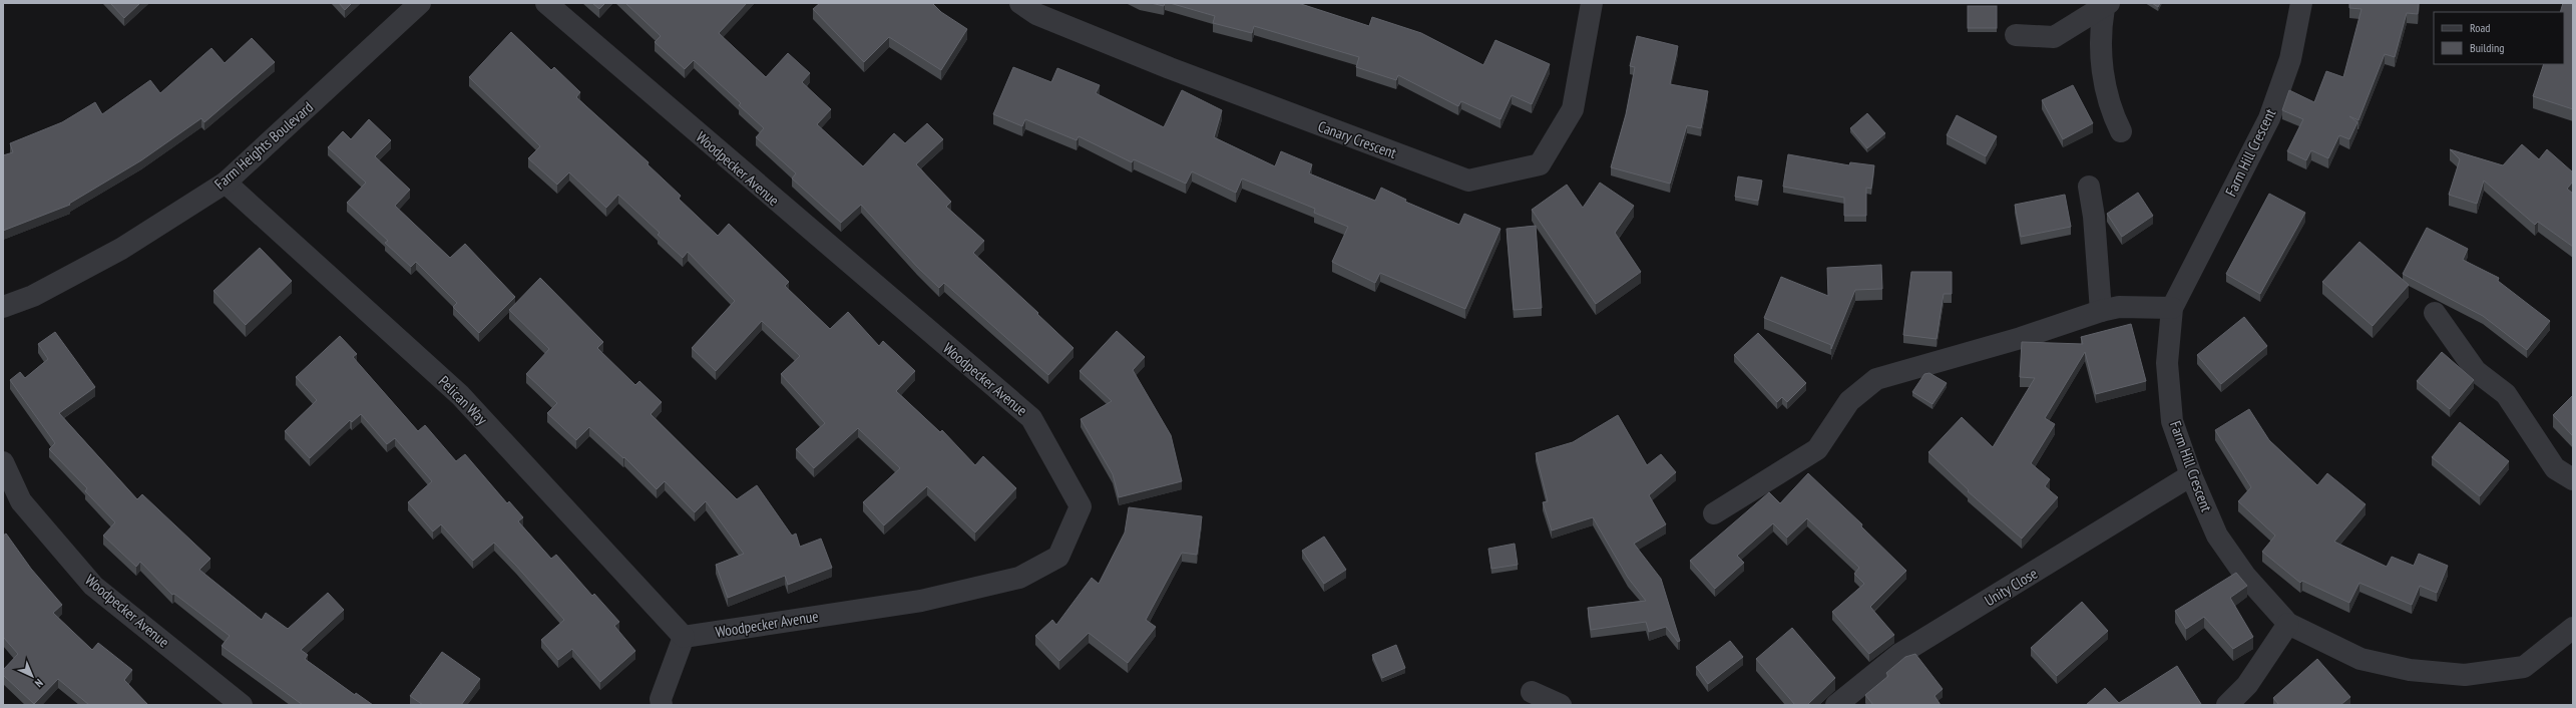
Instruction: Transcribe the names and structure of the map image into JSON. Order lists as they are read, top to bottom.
{
  "streets": {
    "street": [
      "Canary Crescent",
      "Farm Heights Boulevard",
      "Farm Hill Crescent",
      "Woodpecker Avenue",
      "Pelican Way",
      "Unity Close"
    ]
  },
  "crossings": [
    ["Farm Heights Boulevard", "Pelican Way"],
    ["Farm Hill Crescent", "Unity Close"],
    ["Woodpecker Avenue", "Pelican Way"]
  ],
  "legend": ["Road", "Building"],
  "north": "bottom right"
}
